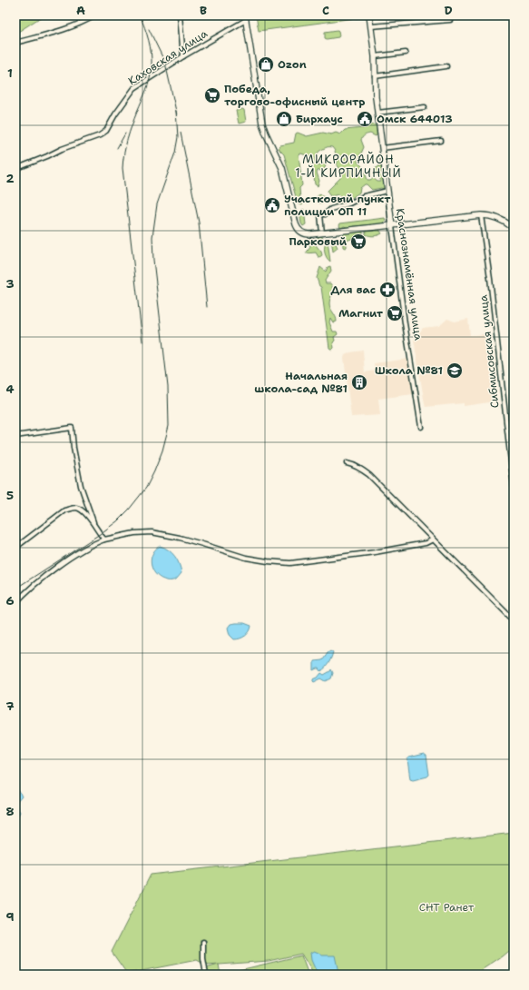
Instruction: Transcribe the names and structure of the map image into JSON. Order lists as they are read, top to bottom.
{
  "streets": {
    "main road": ["Краснознамённая улица"],
    "street": ["Каховская улица", "Сибмисовская улица"]
  },
  "districts": ["МИКРОРАЙОН 1-Й КИРПИЧНЫЙ"],
  "parks": ["СНТ Ранет"],
  "places": {
    "shop": ["Ozon", "Бирхаус"],
    "supermarket": ["Победа, торгово-офисный центр", "Парковый", "Магнит"],
    "public building": ["Омск 644013", "Участковый пункт полиции ОП 11"],
    "pharmacy": ["Для вас"],
    "school or university": ["Школа №81"],
    "building": ["Начальная школа-сад №81"]
  },
  "grid": {
    "columns": [
      "A",
      "B",
      "C",
      "D"
    ],
    "rows": [
      "1",
      "2",
      "3",
      "4",
      "5",
      "6",
      "7",
      "8",
      "9"
    ]
  }
}
